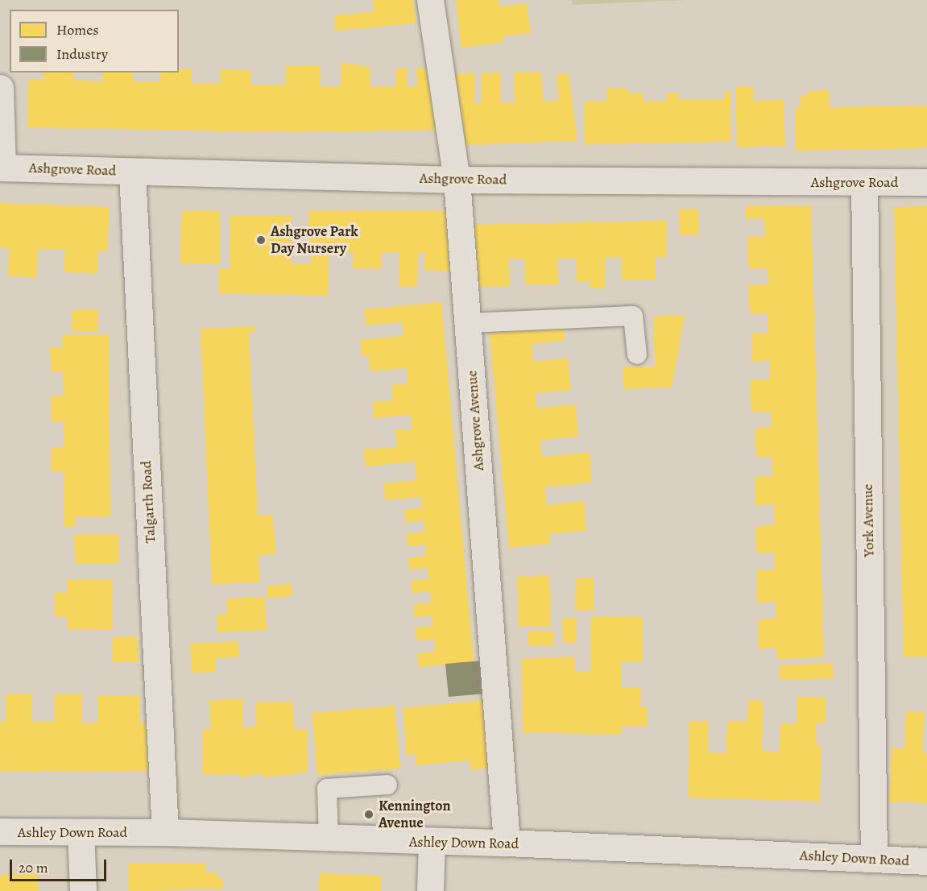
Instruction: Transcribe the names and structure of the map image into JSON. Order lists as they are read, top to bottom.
{
  "streets": {
    "street": [
      "Ashgrove Road",
      "Ashgrove Avenue",
      "Talgarth Road",
      "York Avenue",
      "Ashley Down Road"
    ]
  },
  "crossings": [
    ["Ashgrove Road", "Ashgrove Avenue"],
    ["Ashgrove Road", "Talgarth Road"],
    ["Ashgrove Road", "York Avenue"],
    ["Ashgrove Avenue", "Ashley Down Road"],
    ["Talgarth Road", "Ashley Down Road"],
    ["York Avenue", "Ashley Down Road"]
  ],
  "places": ["Ashgrove Park Day Nursery", "Kennington Avenue"],
  "legend": ["Homes", "Industry"],
  "scale_bar": "20 m"
}
